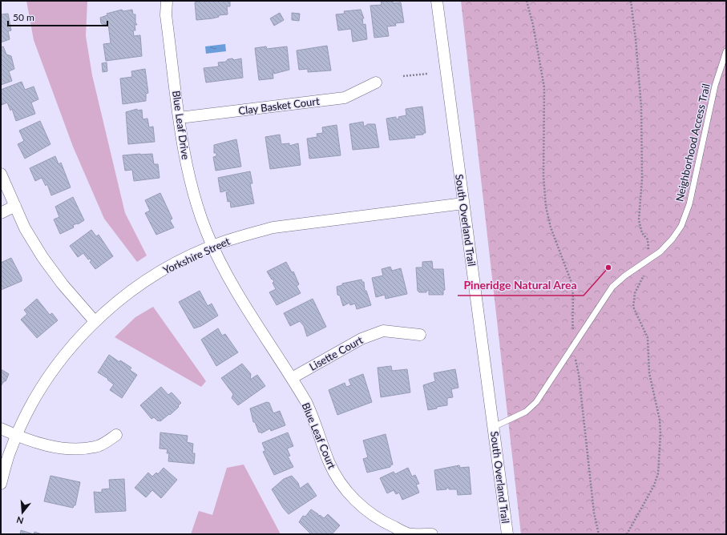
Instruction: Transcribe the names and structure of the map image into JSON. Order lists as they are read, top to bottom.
{
  "streets": {
    "street": [
      "Clay Basket Court",
      "Blue Leaf Drive",
      "South Overland Trail",
      "Yorkshire Street",
      "Lisette Court",
      "Blue Leaf Court"
    ],
    "lane": ["Neighborhood Access Trail"]
  },
  "crossings": [
    ["Clay Basket Court", "Blue Leaf Drive"],
    ["Blue Leaf Drive", "Yorkshire Street"],
    ["Blue Leaf Drive", "Blue Leaf Court"],
    ["Neighborhood Access Trail", "South Overland Trail"],
    ["South Overland Trail", "Yorkshire Street"],
    ["Yorkshire Street", "Blue Leaf Court"],
    ["Lisette Court", "Blue Leaf Court"]
  ],
  "places": ["Pineridge Natural Area"],
  "scale_bar": "50 m",
  "north": "bottom"
}
